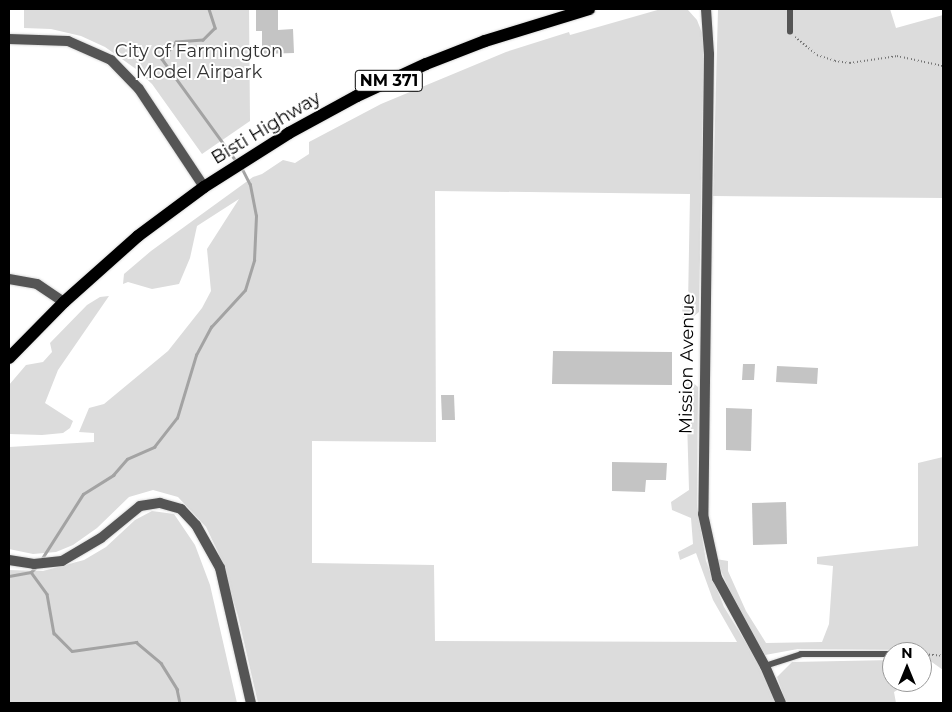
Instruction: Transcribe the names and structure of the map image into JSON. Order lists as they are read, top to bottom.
{
  "streets": {
    "main road": ["NM 371", "Bisti Highway"],
    "street": ["Mission Avenue"]
  },
  "parks": ["City of Farmington Model Airpark"],
  "north": "top"
}
